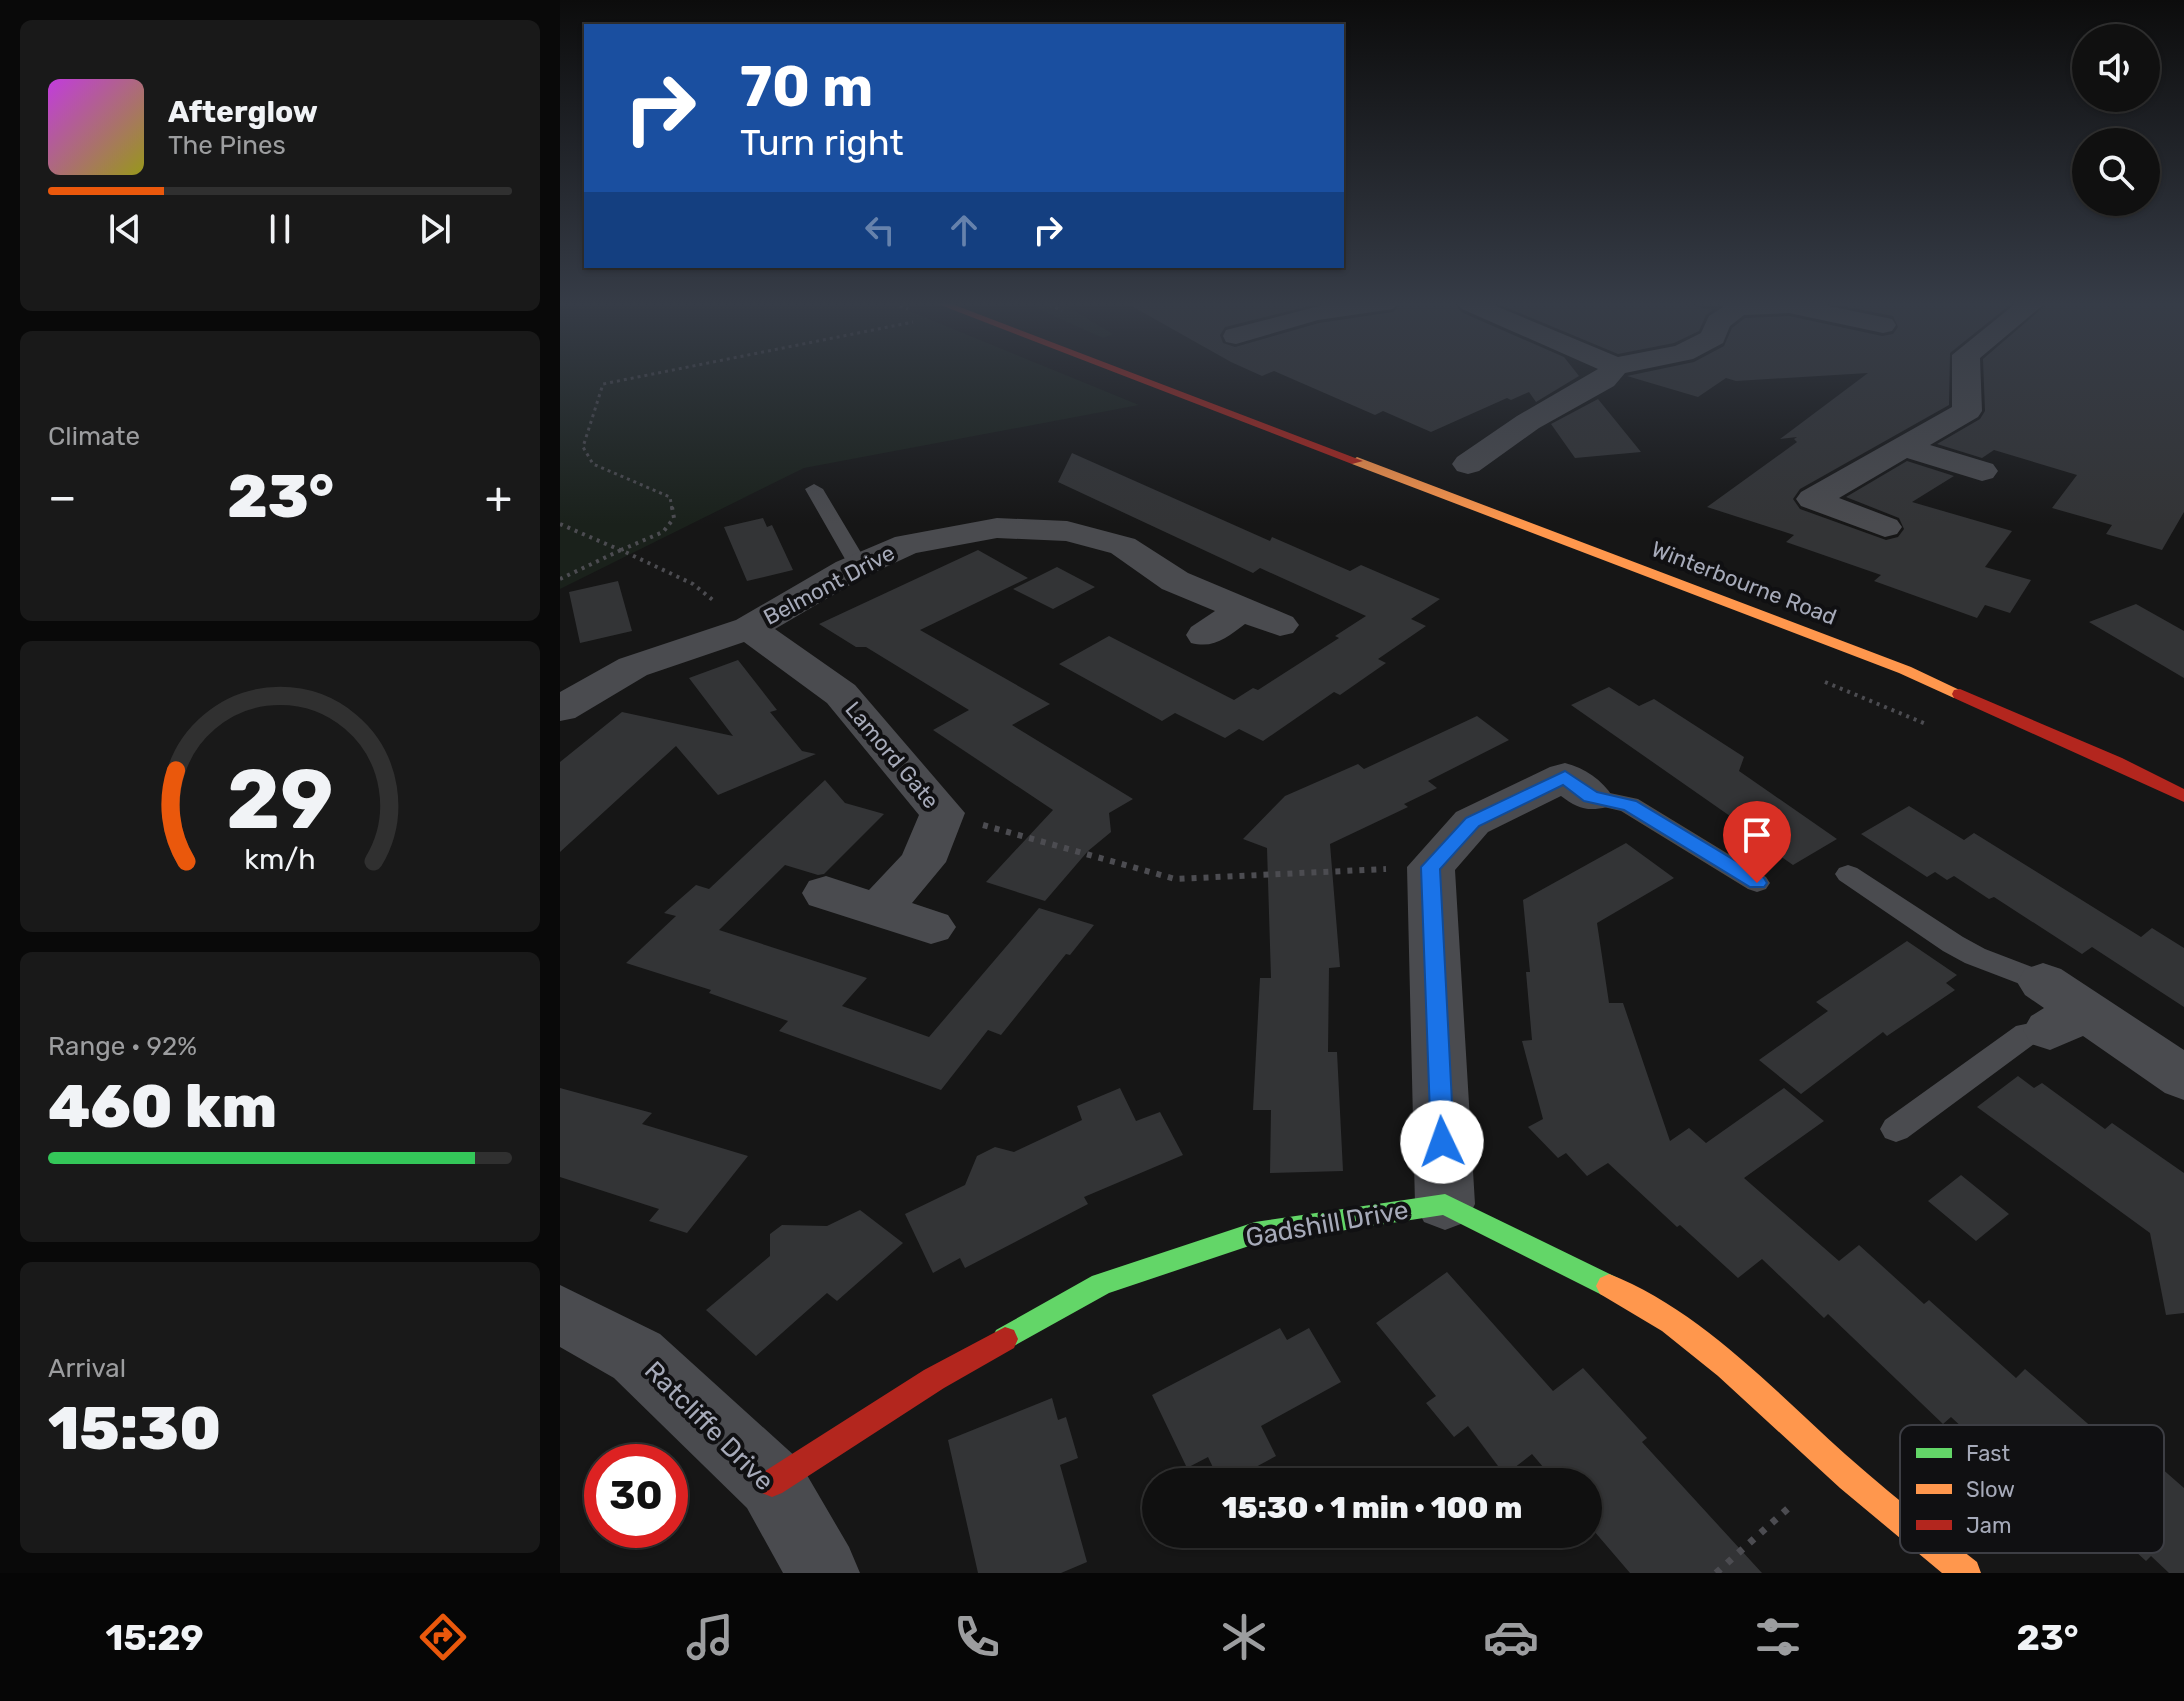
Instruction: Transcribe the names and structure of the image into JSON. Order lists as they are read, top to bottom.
{
  "streets": {
    "main road": ["Winterbourne Road", "Gadshill Drive"],
    "street": ["Belmont Drive", "Lamord Gate", "Ratcliffe Drive"]
  },
  "crossings": [
    ["Belmont Drive", "Lamord Gate"],
    ["Gadshill Drive", "Ratcliffe Drive"]
  ],
  "legend": ["Fast", "Slow", "Jam"],
  "page": {
    "turn": ["70 m", "Turn right"],
    "song": ["Afterglow", "The Pines"],
    "tile": [
      "Climate",
      ["Range · 92%", "460 km"],
      ["Arrival", "15:30"]
    ],
    "heat": ["−", "23°", "+"],
    "limit": "30",
    "trip": "15:30 · 1 min · 100 m",
    "tabs": ["15:29", "23°"],
    "gauge": ["29", "km/h"]
  }
}
